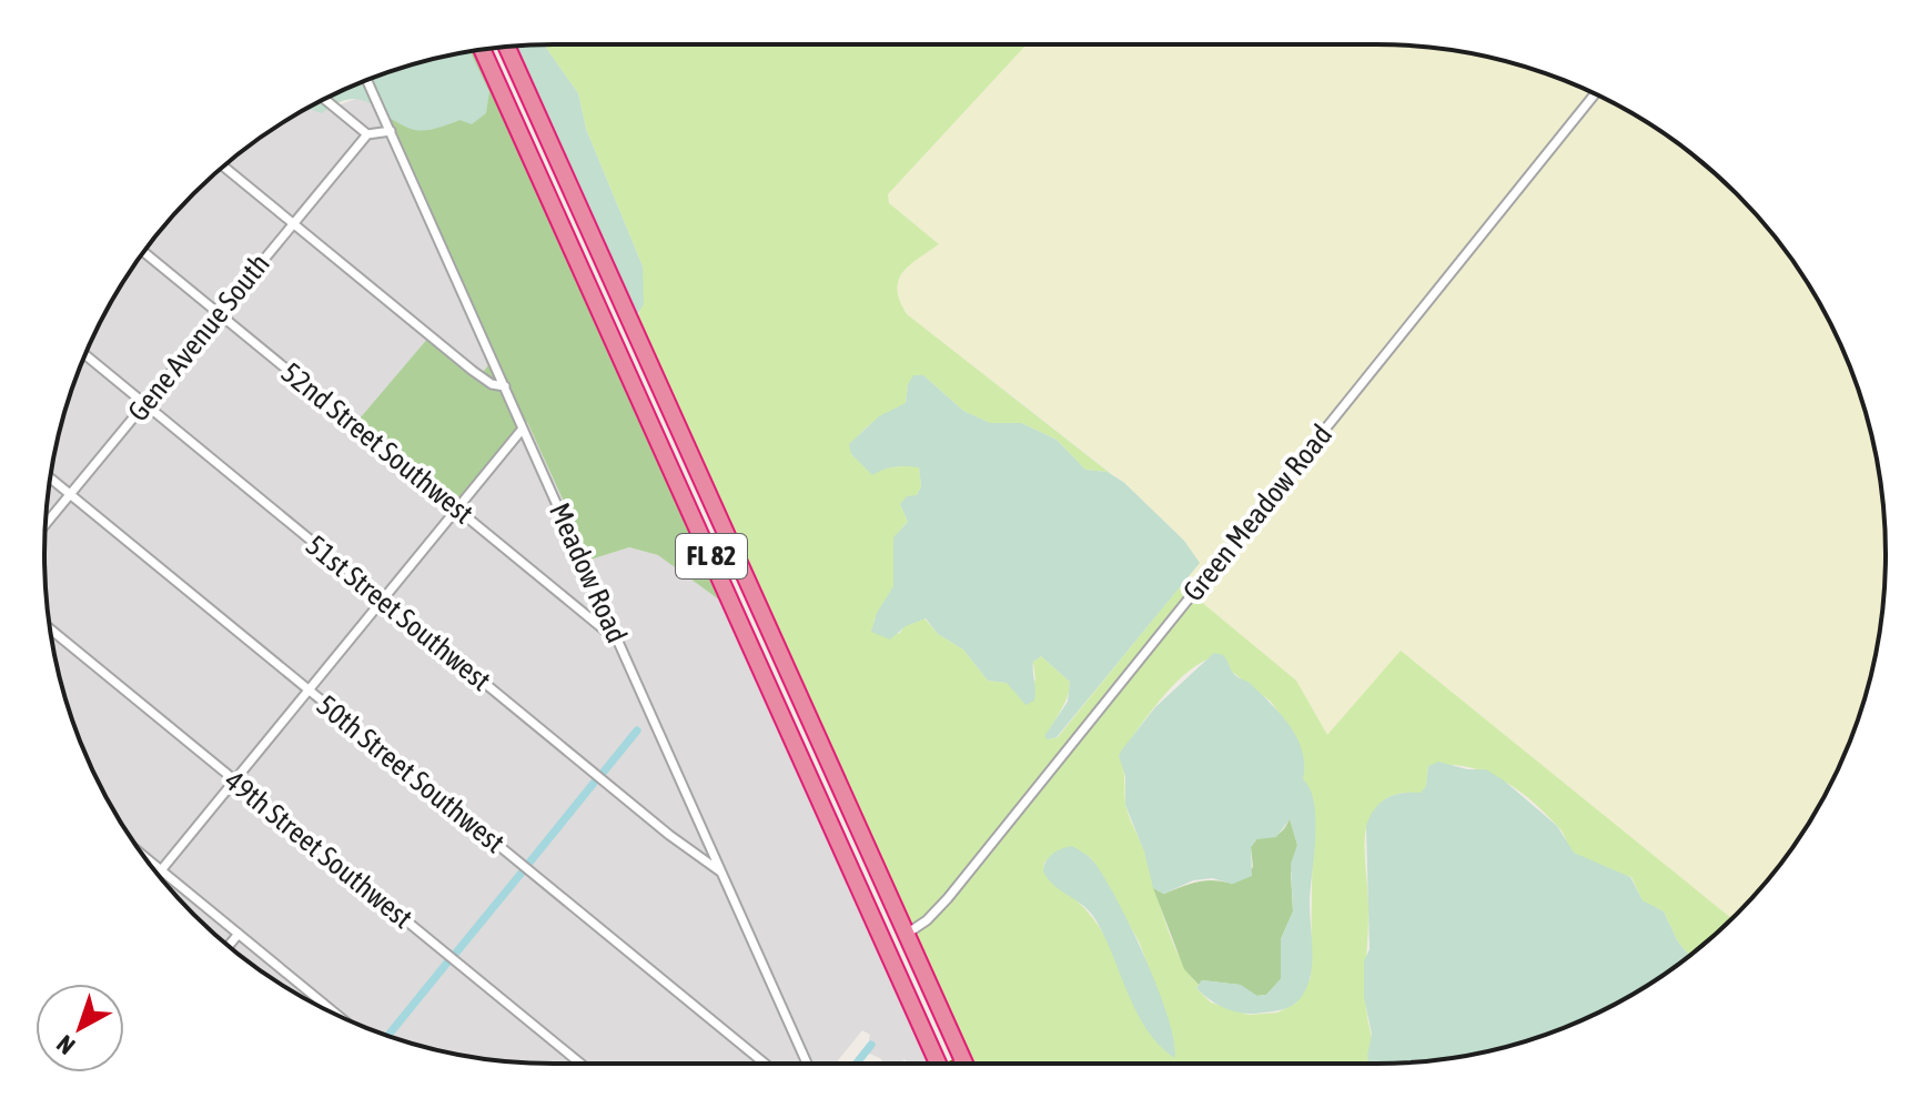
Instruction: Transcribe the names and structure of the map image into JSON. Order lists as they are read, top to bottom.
{
  "streets": {
    "highway": ["FL 82"],
    "street": [
      "Gene Avenue South",
      "52nd Street Southwest",
      "Green Meadow Road",
      "Meadow Road",
      "51st Street Southwest",
      "50th Street Southwest",
      "49th Street Southwest"
    ]
  },
  "crossings": [
    ["Gene Avenue South", "52nd Street Southwest"],
    ["Gene Avenue South", "51st Street Southwest"],
    ["Gene Avenue South", "50th Street Southwest"],
    ["52nd Street Southwest", "Meadow Road"],
    ["Green Meadow Road", "FL 82"],
    ["Meadow Road", "51st Street Southwest"]
  ],
  "north": "bottom left"
}
